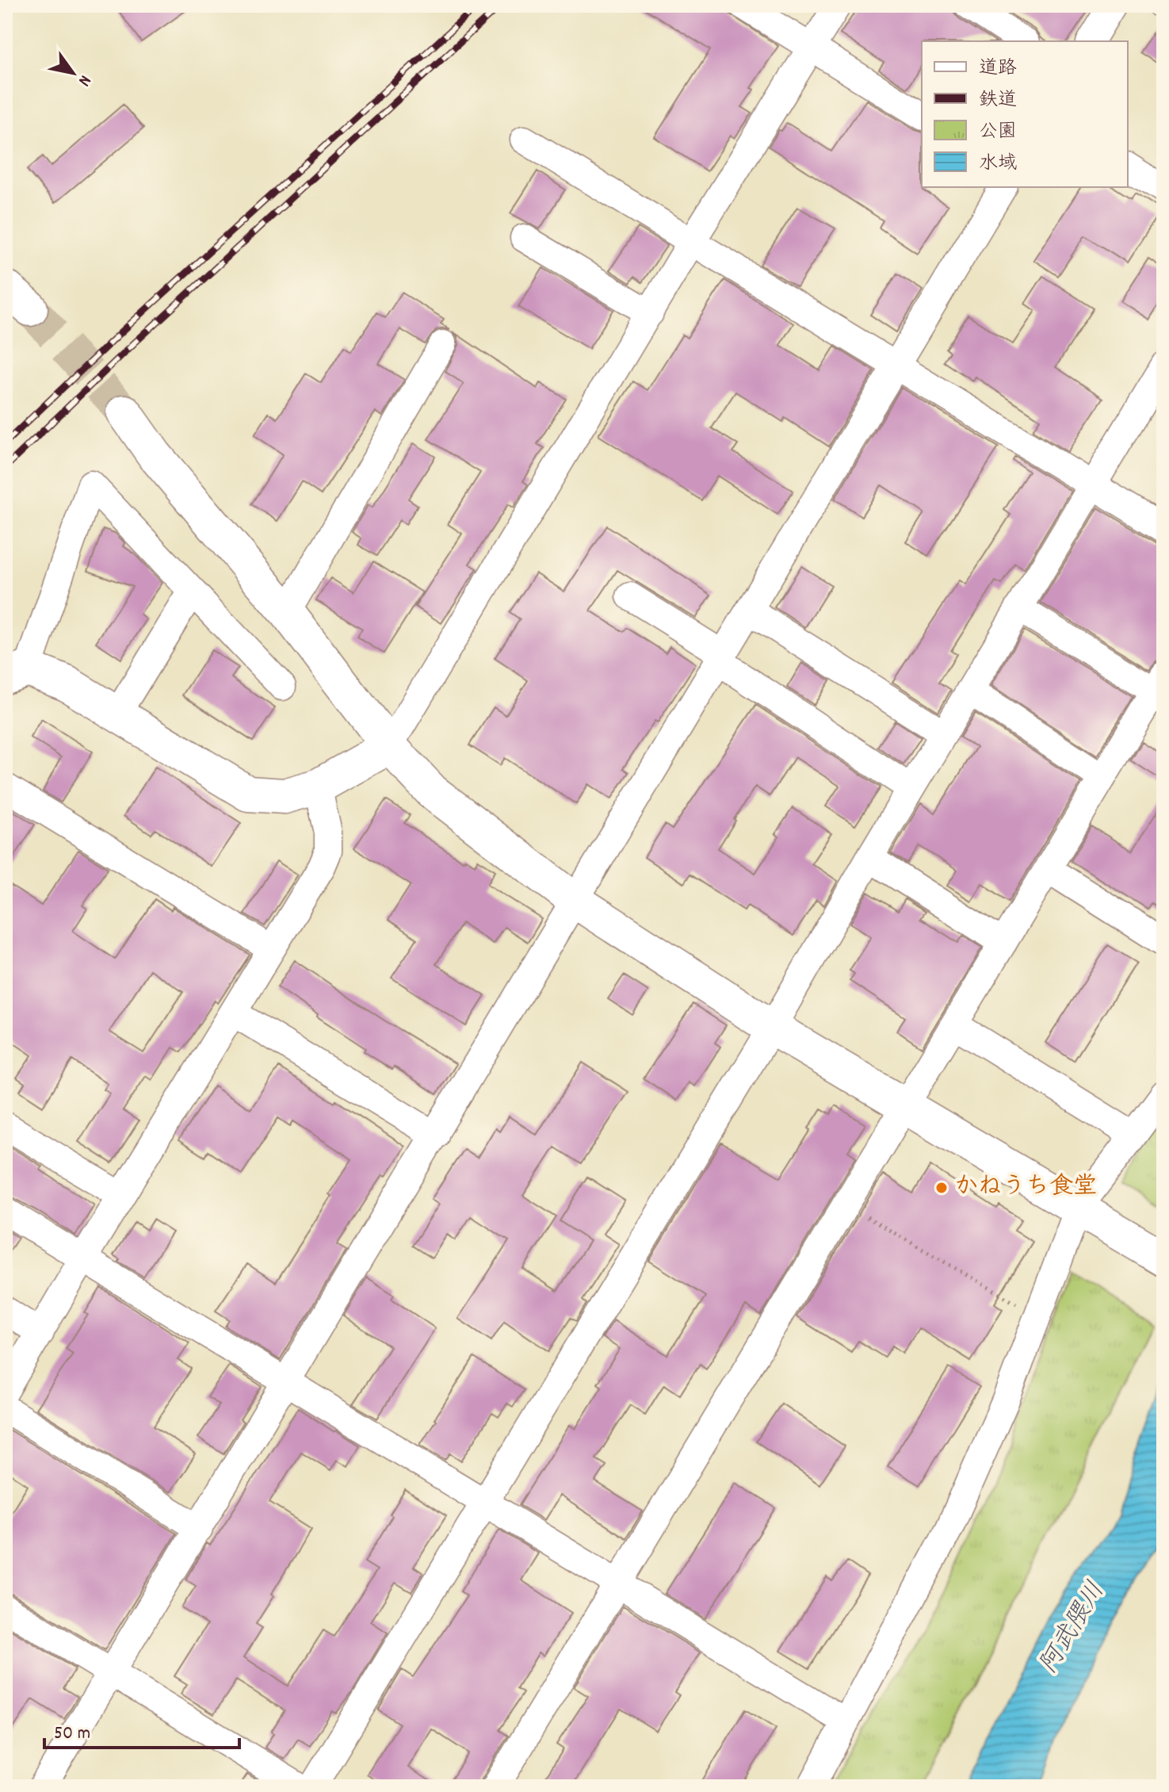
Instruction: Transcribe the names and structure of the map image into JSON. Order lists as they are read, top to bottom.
{
  "water": ["阿武隈川"],
  "places": ["かねうち食堂"],
  "legend": [
    "道路",
    "鉄道",
    "公園",
    "水域"
  ],
  "scale_bar": "50 m",
  "north": "bottom right"
}
